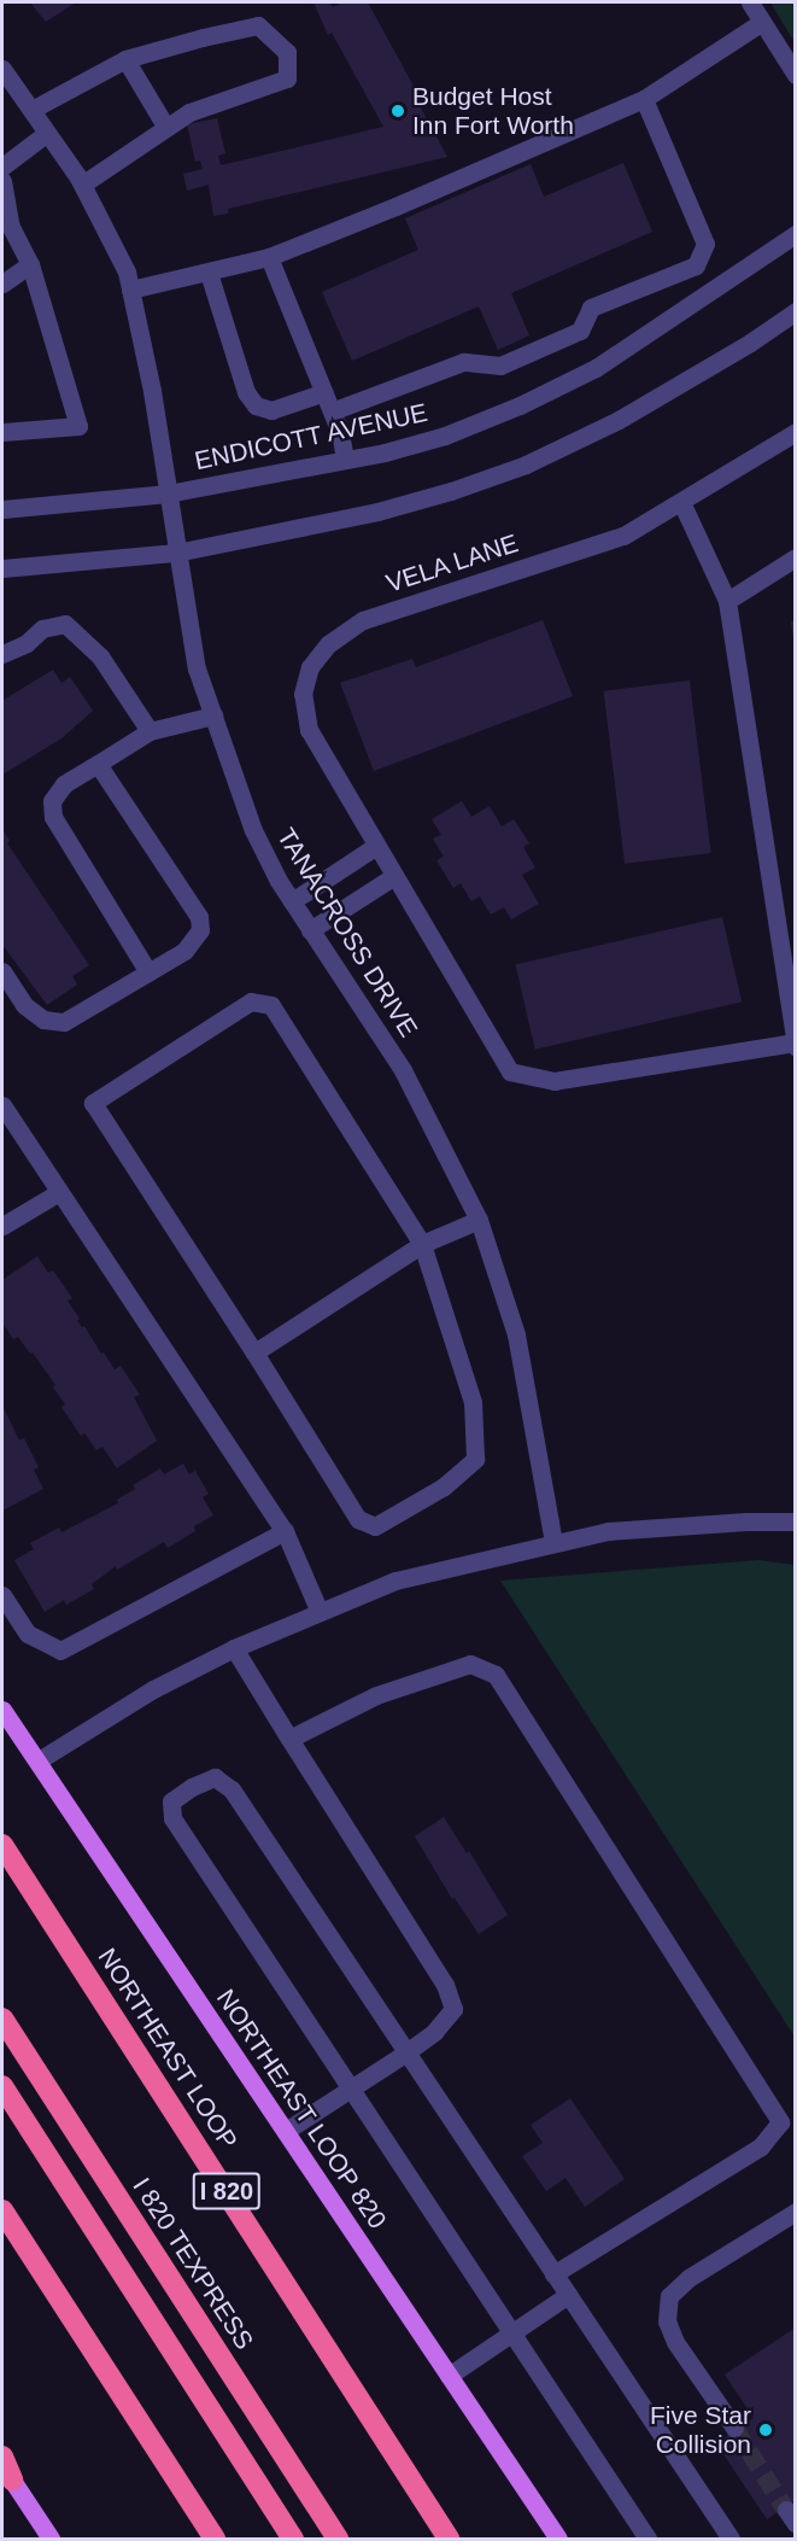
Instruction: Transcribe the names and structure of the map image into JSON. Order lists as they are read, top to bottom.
{
  "streets": {
    "highway": ["NORTHEAST LOOP", "I 820", "I 820 TEXPRESS"],
    "main road": ["NORTHEAST LOOP 820"],
    "street": ["ENDICOTT AVENUE", "VELA LANE", "TANACROSS DRIVE"]
  },
  "crossings": [
    ["ENDICOTT AVENUE", "TANACROSS DRIVE"]
  ],
  "places": ["Budget Host Inn Fort Worth", "Five Star Collision"]
}
